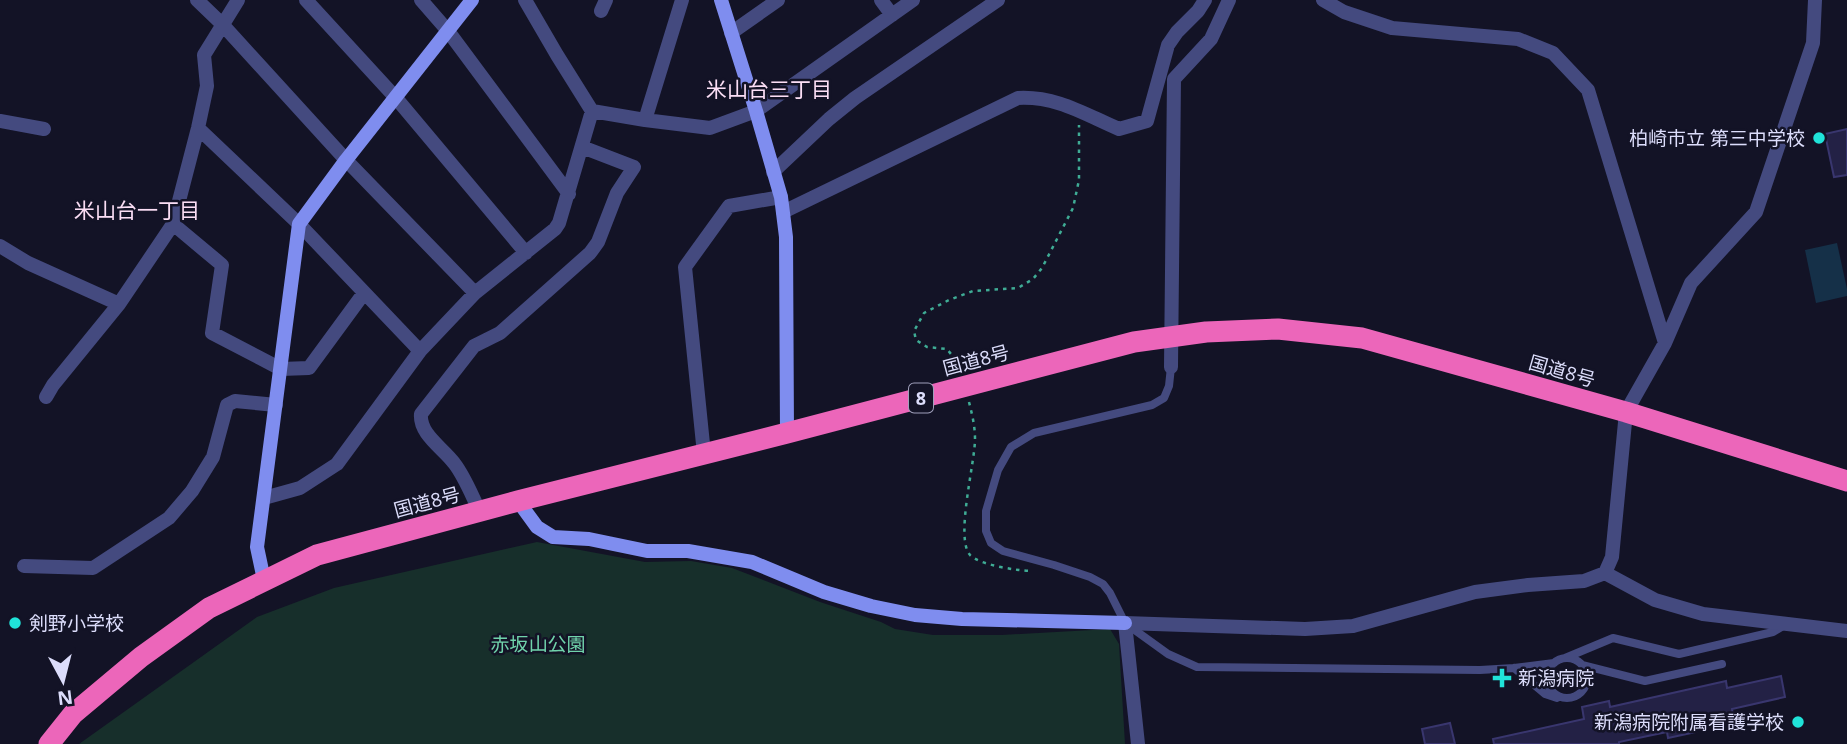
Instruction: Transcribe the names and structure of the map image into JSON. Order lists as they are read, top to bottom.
{
  "streets": {
    "highway": ["国道8号", "8"]
  },
  "districts": ["米山台三丁目", "米山台一丁目"],
  "parks": ["赤坂山公園"],
  "places": {
    "other": ["柏崎市立 第三中学校", "剣野小学校", "新潟病院附属看護学校"],
    "health": ["新潟病院"]
  },
  "north": "bottom"
}
